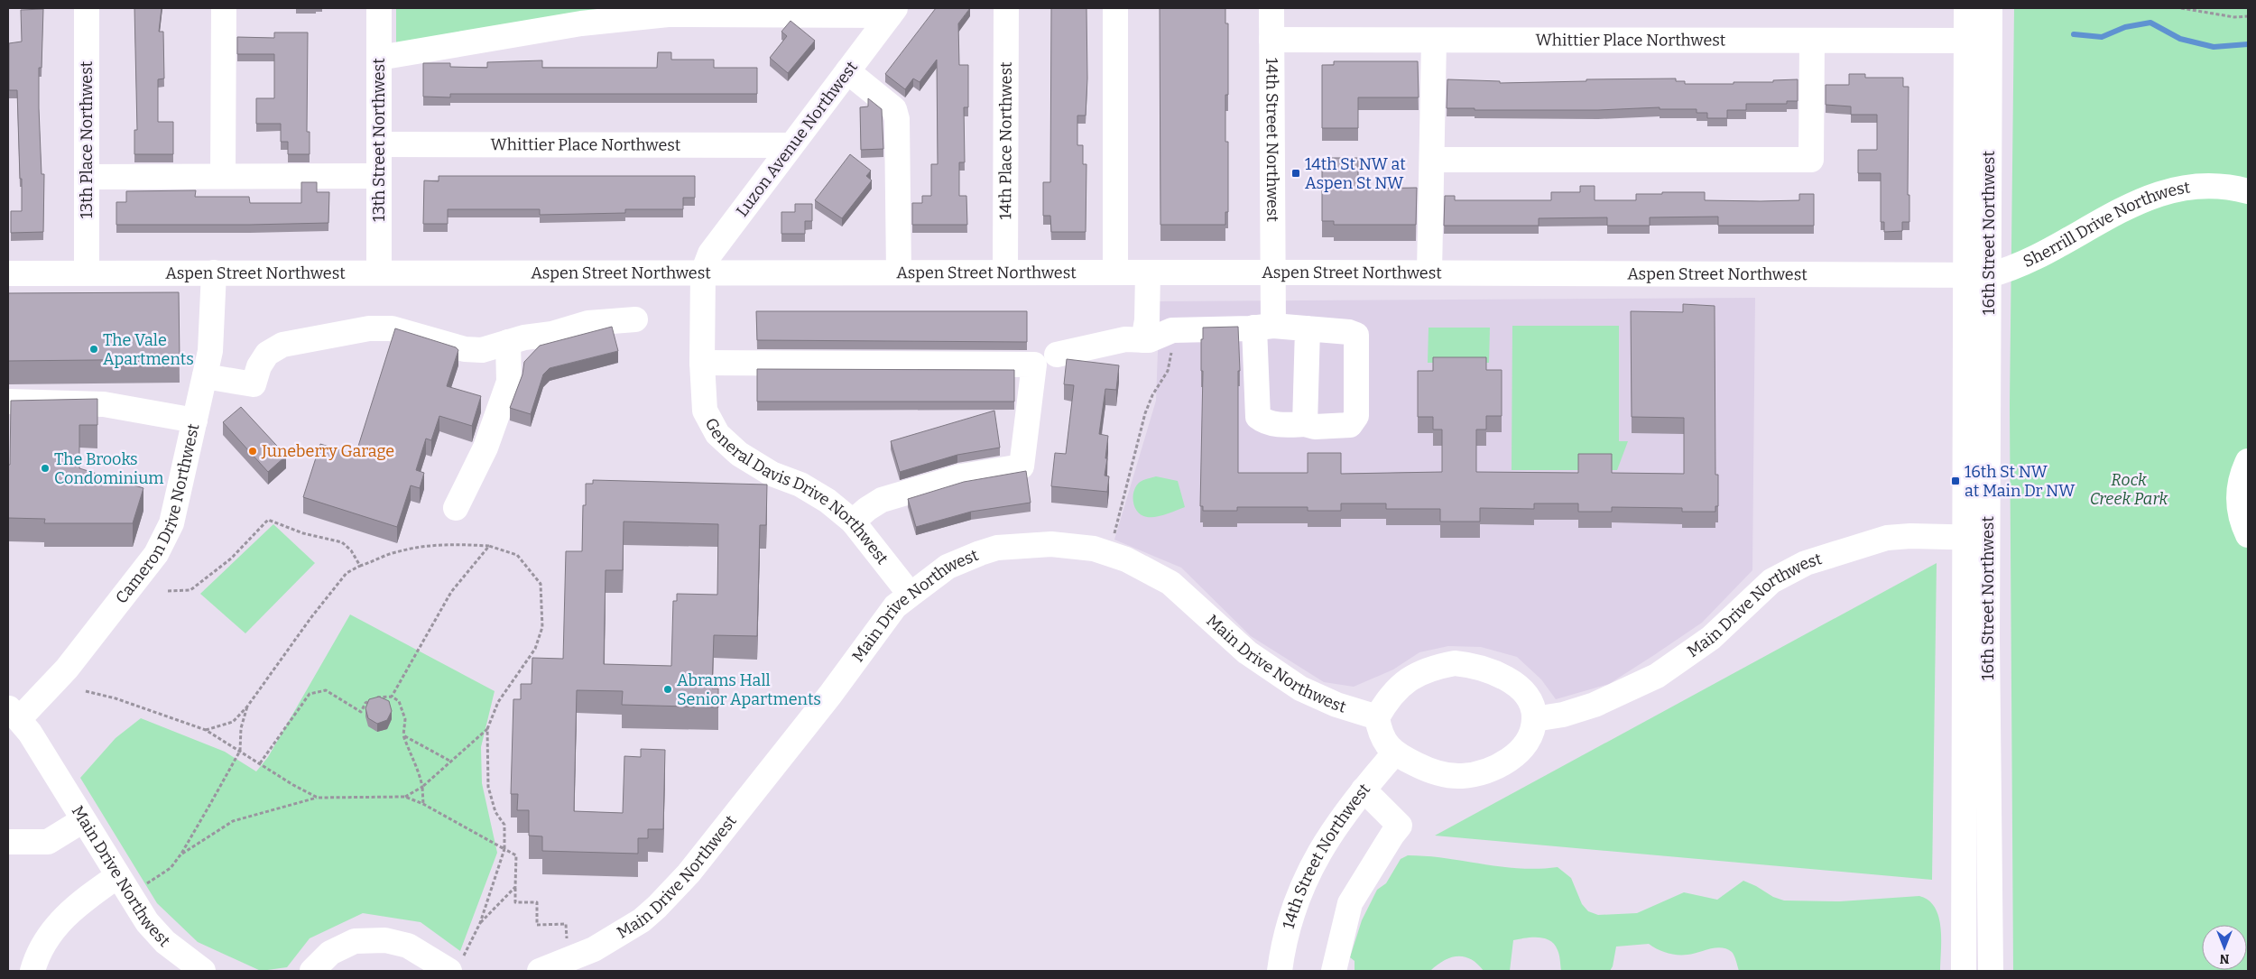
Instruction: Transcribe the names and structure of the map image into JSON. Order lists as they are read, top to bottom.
{
  "streets": {
    "street": [
      "Whittier Place Northwest",
      "Luzon Avenue Northwest",
      "13th Place Northwest",
      "13th Street Northwest",
      "14th Place Northwest",
      "14th Street Northwest",
      "Sherrill Drive Northwest",
      "16th Street Northwest",
      "Aspen Street Northwest",
      "General Davis Drive Northwest",
      "Cameron Drive Northwest",
      "Main Drive Northwest"
    ]
  },
  "crossings": [
    ["Whittier Place Northwest", "Luzon Avenue Northwest"],
    ["Whittier Place Northwest", "13th Street Northwest"],
    ["Whittier Place Northwest", "14th Street Northwest"],
    ["Whittier Place Northwest", "16th Street Northwest"],
    ["Luzon Avenue Northwest", "Aspen Street Northwest"],
    ["Luzon Avenue Northwest", "General Davis Drive Northwest"],
    ["13th Place Northwest", "Aspen Street Northwest"],
    ["13th Street Northwest", "Aspen Street Northwest"],
    ["14th Place Northwest", "Aspen Street Northwest"],
    ["14th Street Northwest", "Aspen Street Northwest"],
    ["14th Street Northwest", "Main Drive Northwest"],
    ["Sherrill Drive Northwest", "16th Street Northwest"],
    ["Sherrill Drive Northwest", "Aspen Street Northwest"],
    ["16th Street Northwest", "Aspen Street Northwest"],
    ["16th Street Northwest", "Main Drive Northwest"],
    ["Aspen Street Northwest", "General Davis Drive Northwest"],
    ["Aspen Street Northwest", "Cameron Drive Northwest"],
    ["General Davis Drive Northwest", "Main Drive Northwest"],
    ["Cameron Drive Northwest", "Main Drive Northwest"]
  ],
  "parks": ["Rock Creek Park"],
  "places": {
    "transit": ["14th St NW at Aspen St NW", "16th St NW at Main Dr NW"],
    "other": [
      "The Vale Apartments",
      "Juneberry Garage",
      "The Brooks Condominium",
      "Abrams Hall Senior Apartments"
    ]
  },
  "north": "bottom"
}
